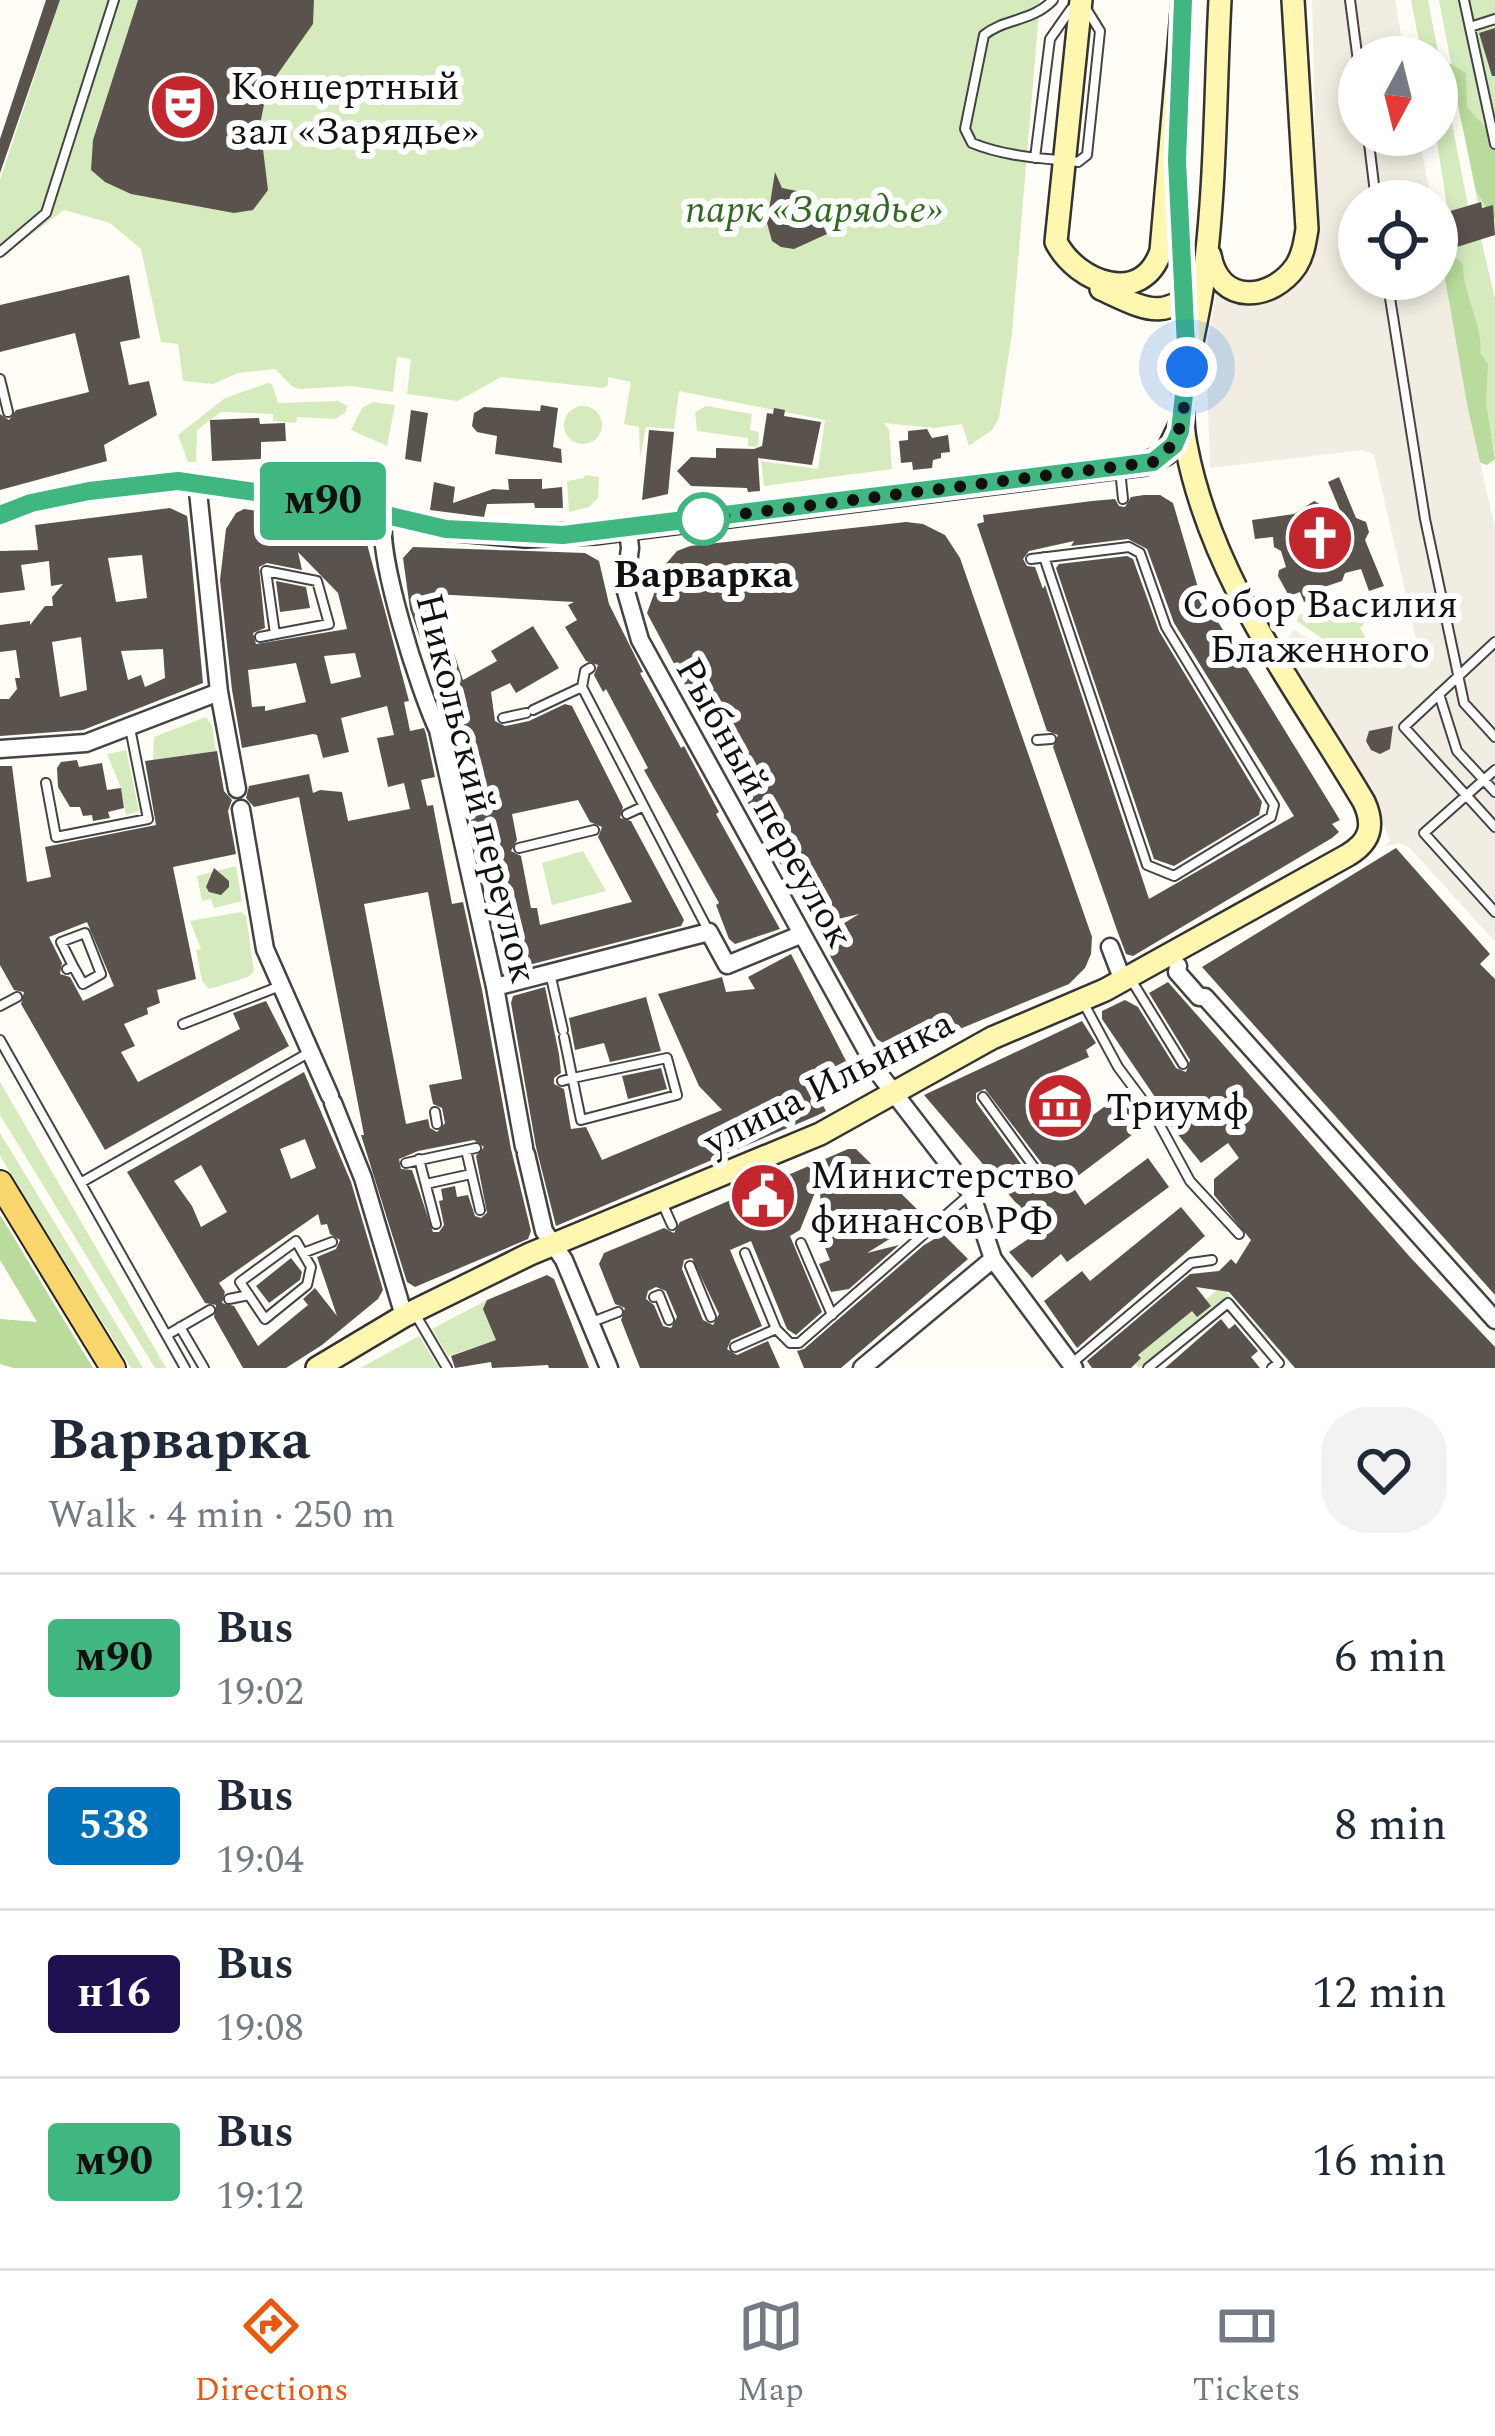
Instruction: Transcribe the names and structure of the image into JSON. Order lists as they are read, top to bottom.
{
  "streets": {
    "street": ["Никольский переулок", "Рыбный переулок", "улица Ильинка"]
  },
  "crossings": [
    ["Никольский переулок", "улица Ильинка"],
    ["Рыбный переулок", "улица Ильинка"]
  ],
  "parks": ["парк «Зарядье»"],
  "places": {
    "theatre": ["Концертный зал «Зарядье»"],
    "other": ["Варварка"],
    "church": ["Собор Василия Блаженного"],
    "museum": ["Триумф"],
    "public building": ["Министерство финансов РФ"]
  },
  "lines": ["bus line м90"],
  "north": "bottom",
  "page": {
    "on_map": "м90",
    "heading": ["Варварка", "Walk · 4 min · 250 m"],
    "list": [
      {
        "mark": "м90",
        "name": "Bus",
        "note": "19:02",
        "value": "6 min"
      },
      {
        "mark": "538",
        "name": "Bus",
        "note": "19:04",
        "value": "8 min"
      },
      {
        "mark": "н16",
        "name": "Bus",
        "note": "19:08",
        "value": "12 min"
      },
      {
        "mark": "м90",
        "name": "Bus",
        "note": "19:12",
        "value": "16 min"
      }
    ],
    "tabs": ["Directions", "Map", "Tickets"]
  }
}
